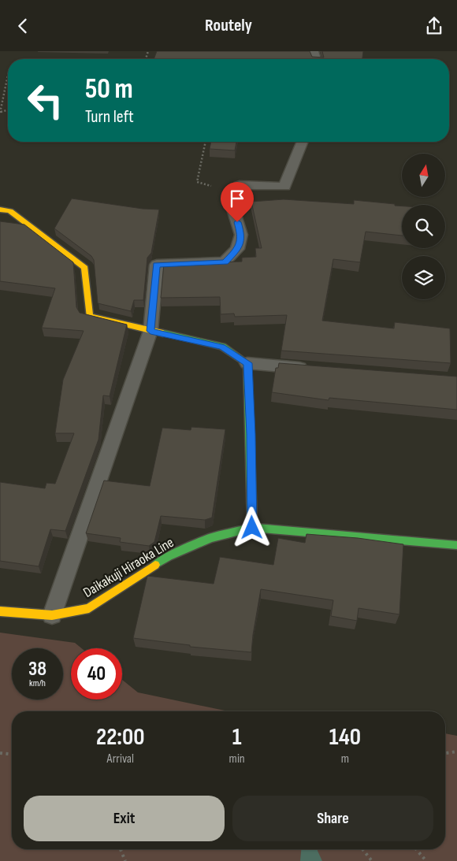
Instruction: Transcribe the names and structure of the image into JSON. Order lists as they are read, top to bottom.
{
  "streets": {
    "street": ["Daikakuji Hiraoka Line"]
  },
  "north": "top",
  "page": {
    "header": "Routely",
    "turn": ["50 m", "Turn left"],
    "speed": "38 km/h",
    "limit": "40",
    "eta": [
      "22:00",
      "Arrival",
      "1",
      "min",
      "140",
      "m"
    ],
    "buttons": ["Exit", "Share"]
  }
}
